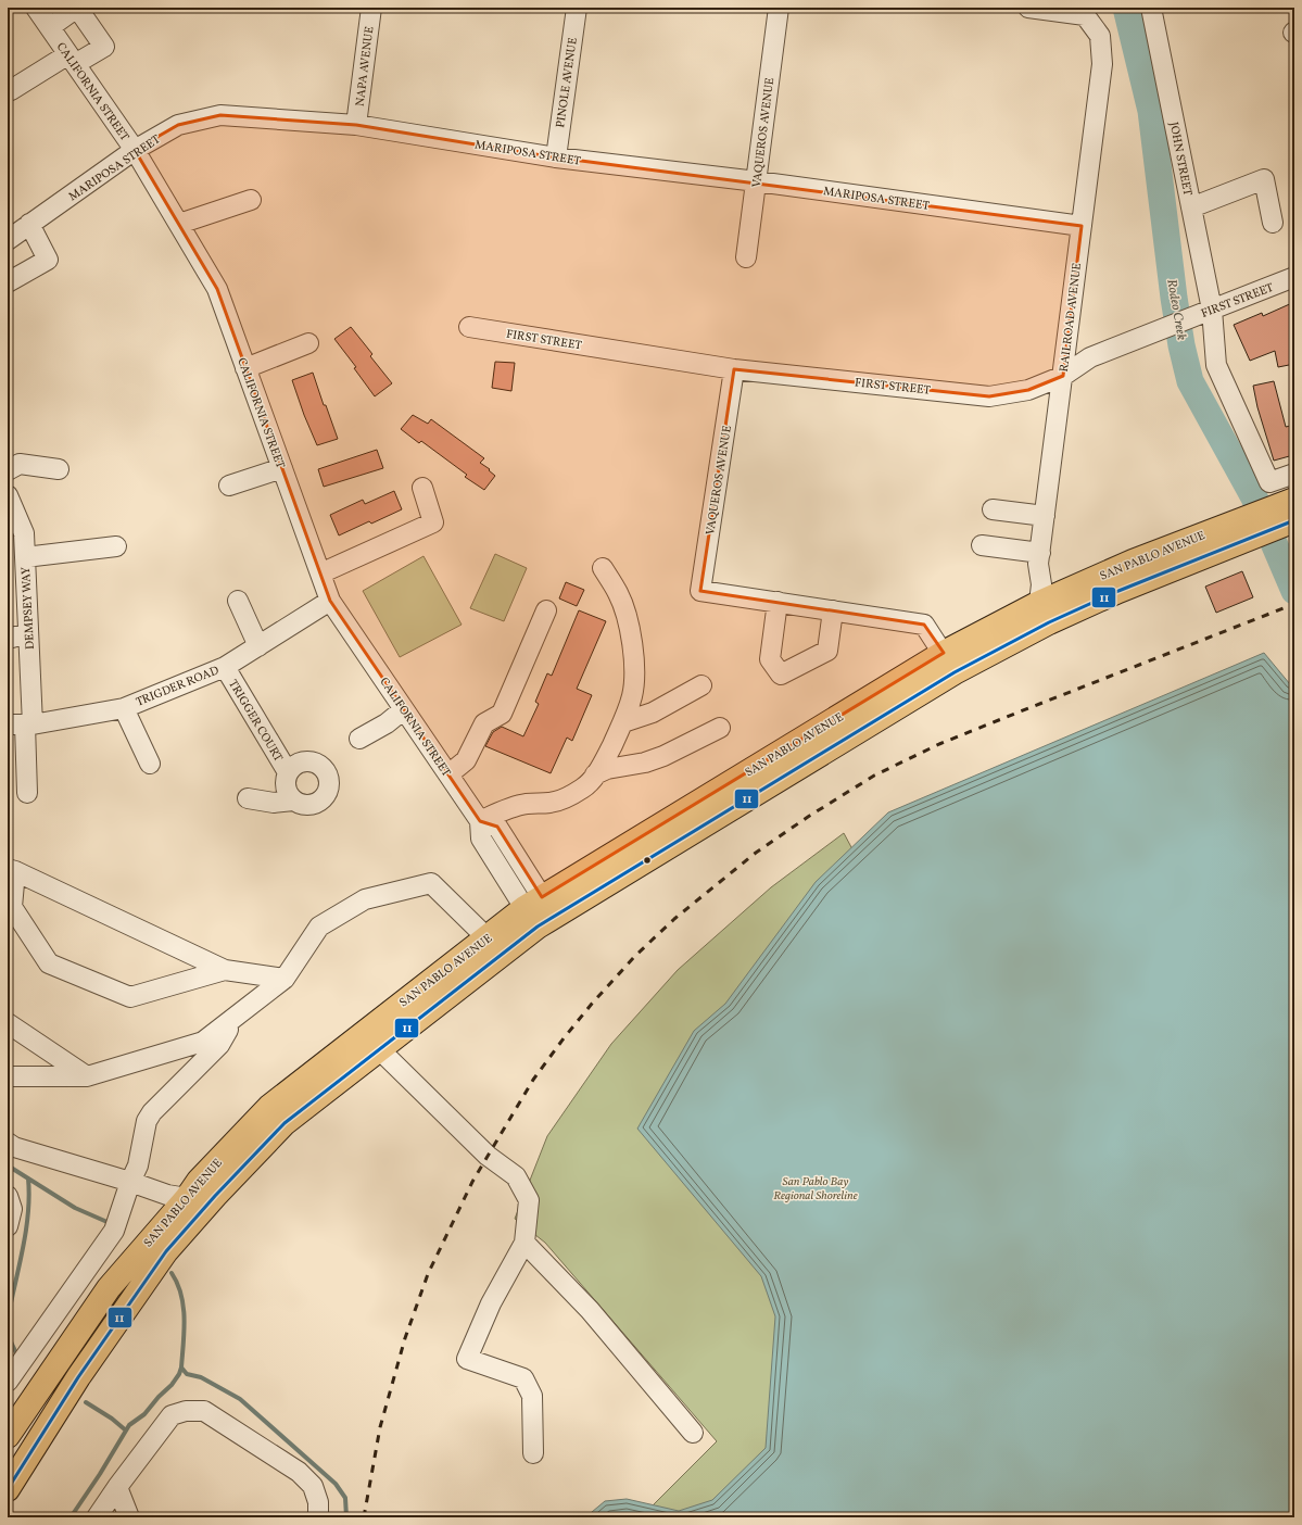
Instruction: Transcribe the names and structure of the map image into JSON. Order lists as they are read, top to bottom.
{
  "streets": {
    "main road": ["SAN PABLO AVENUE"],
    "street": [
      "NAPA AVENUE",
      "PINOLE AVENUE",
      "CALIFORNIA STREET",
      "VAQUEROS AVENUE",
      "MARIPOSA STREET",
      "JOHN STREET",
      "FIRST STREET",
      "RAILROAD AVENUE",
      "DEMPSEY WAY",
      "TRIGDER ROAD",
      "TRIGGER COURT"
    ]
  },
  "crossings": [
    ["NAPA AVENUE", "MARIPOSA STREET"],
    ["PINOLE AVENUE", "MARIPOSA STREET"],
    ["CALIFORNIA STREET", "MARIPOSA STREET"],
    ["CALIFORNIA STREET", "TRIGDER ROAD"],
    ["VAQUEROS AVENUE", "MARIPOSA STREET"],
    ["VAQUEROS AVENUE", "FIRST STREET"],
    ["MARIPOSA STREET", "RAILROAD AVENUE"],
    ["JOHN STREET", "FIRST STREET"],
    ["FIRST STREET", "RAILROAD AVENUE"],
    ["RAILROAD AVENUE", "SAN PABLO AVENUE"],
    ["DEMPSEY WAY", "TRIGDER ROAD"],
    ["TRIGDER ROAD", "TRIGGER COURT"]
  ],
  "water": ["Rodeo Creek"],
  "parks": ["San Pablo Bay Regional Shoreline"],
  "lines": ["transit line 11"]
}
